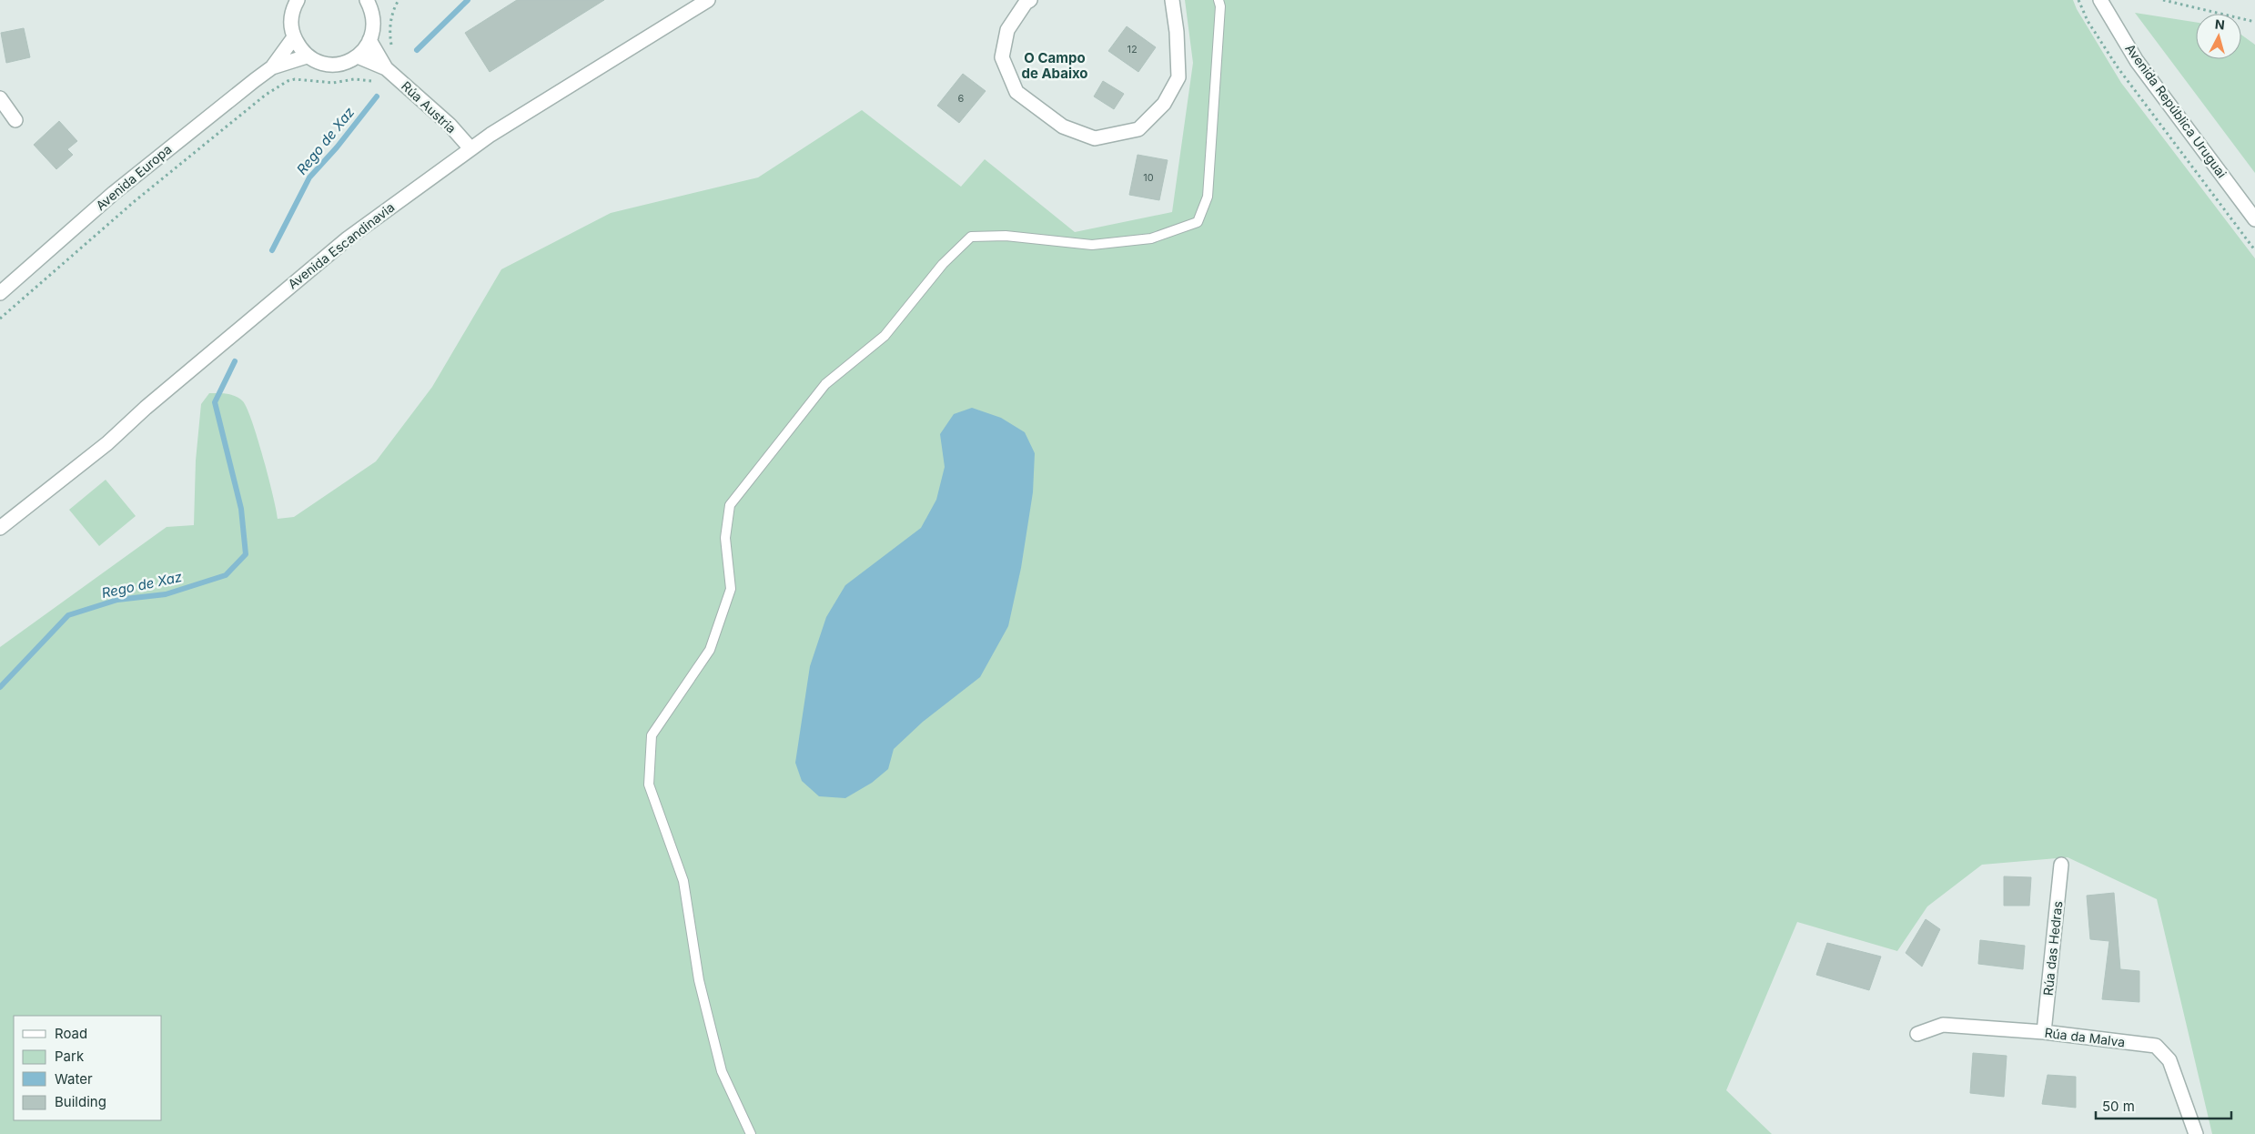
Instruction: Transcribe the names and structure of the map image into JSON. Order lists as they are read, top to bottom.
{
  "streets": {
    "street": [
      "Rúa Austria",
      "Avenida República Uruguai",
      "Avenida Europa",
      "Avenida Escandinavia",
      "Rúa das Hedras",
      "Rúa da Malva"
    ]
  },
  "crossings": [
    ["Rúa Austria", "Avenida Escandinavia"],
    ["Rúa das Hedras", "Rúa da Malva"]
  ],
  "districts": ["O Campo de Abaixo"],
  "water": ["Rego de Xaz"],
  "house_numbers": ["12", "6", "10"],
  "legend": [
    "Road",
    "Park",
    "Water",
    "Building"
  ],
  "scale_bar": "50 m",
  "north": "top"
}
